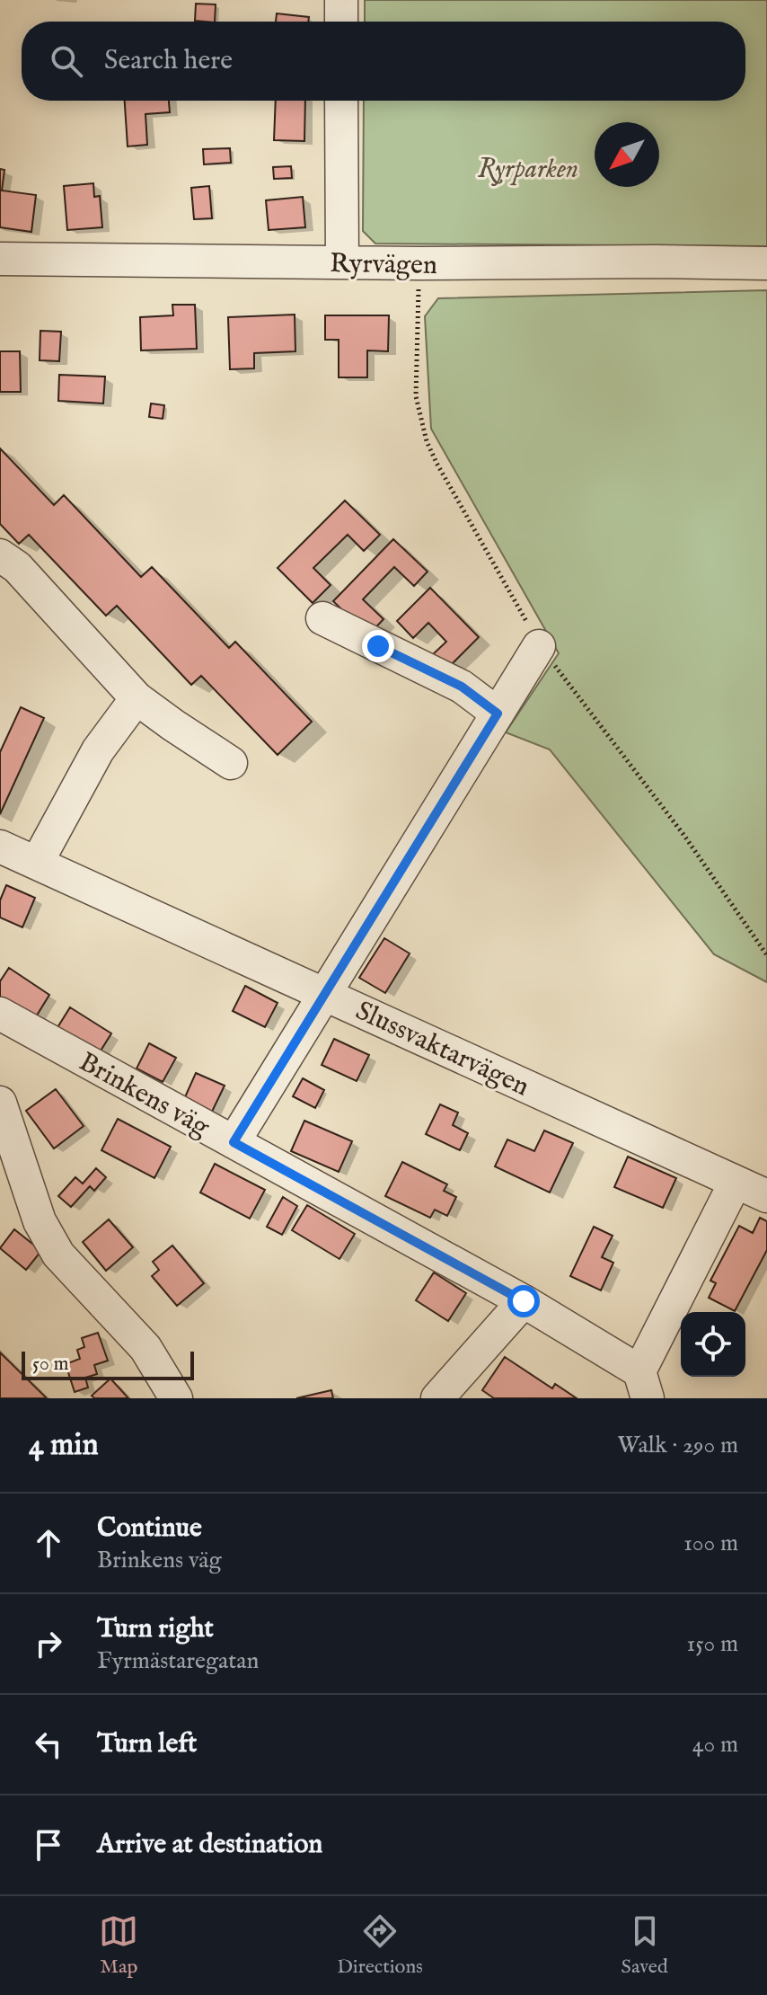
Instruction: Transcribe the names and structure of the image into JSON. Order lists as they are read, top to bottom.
{
  "streets": {
    "street": ["Ryrvägen", "Slussvaktarvägen", "Brinkens väg"]
  },
  "parks": ["Ryrparken"],
  "scale_bar": "50 m",
  "north": "bottom left",
  "page": {
    "search": "Search here",
    "scale": "50 m",
    "heading": ["4 min", "Walk · 290 m"],
    "list": [
      ["Continue", "Brinkens väg", "100 m"],
      ["Turn right", "Fyrmästaregatan", "150 m"],
      ["Turn left", "40 m"],
      "Arrive at destination"
    ],
    "nav": ["Map", "Directions", "Saved"]
  }
}
